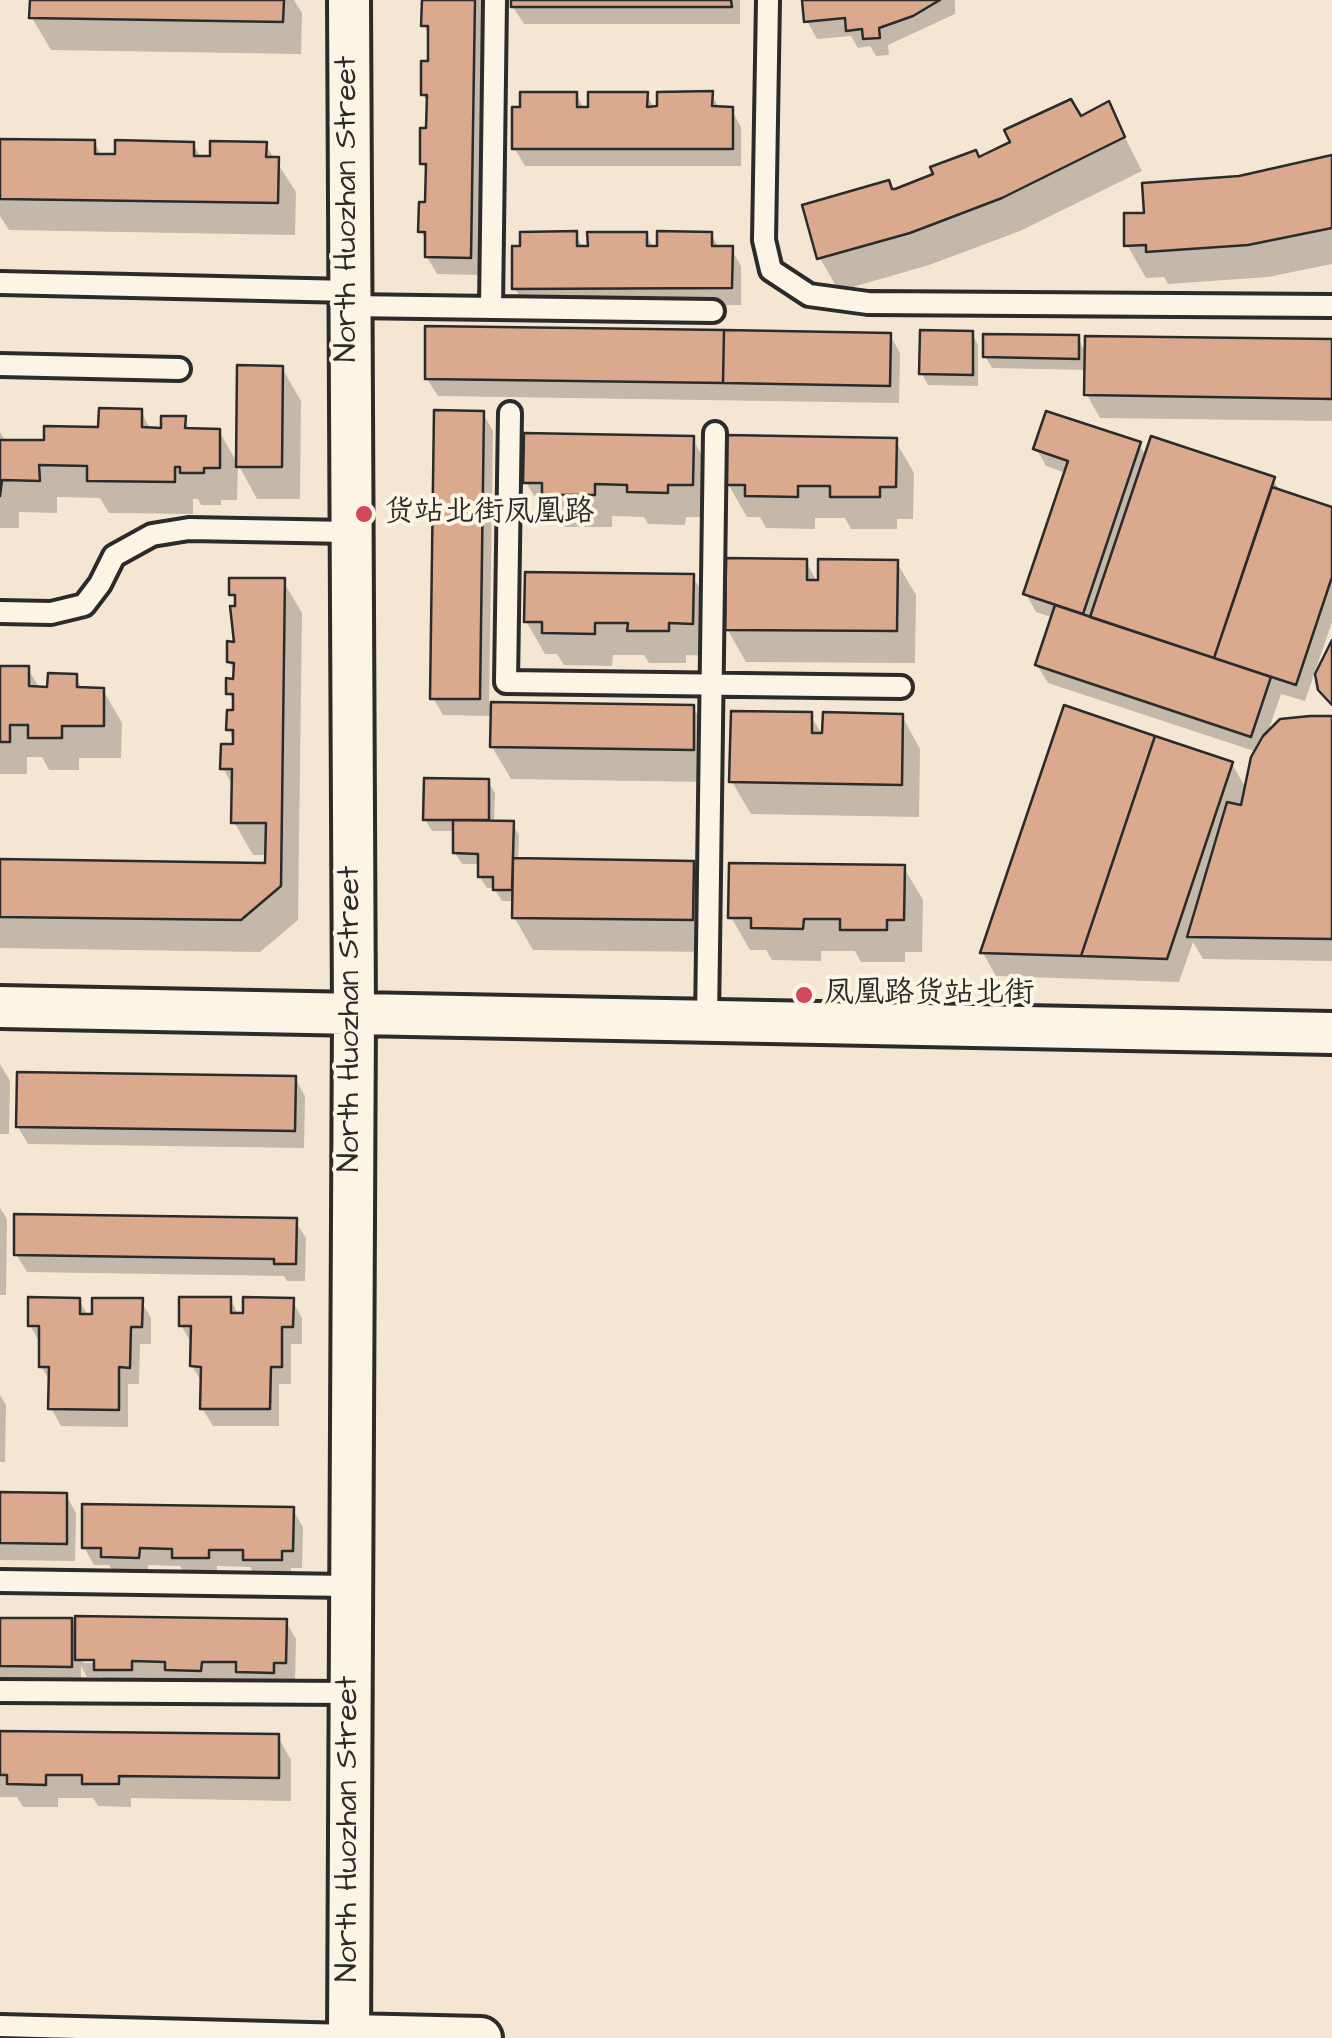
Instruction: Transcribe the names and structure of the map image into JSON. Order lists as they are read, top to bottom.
{
  "streets": {
    "street": ["North Huozhan Street"]
  },
  "places": ["货站北街凤凰路", "凤凰路货站北街"]
}
